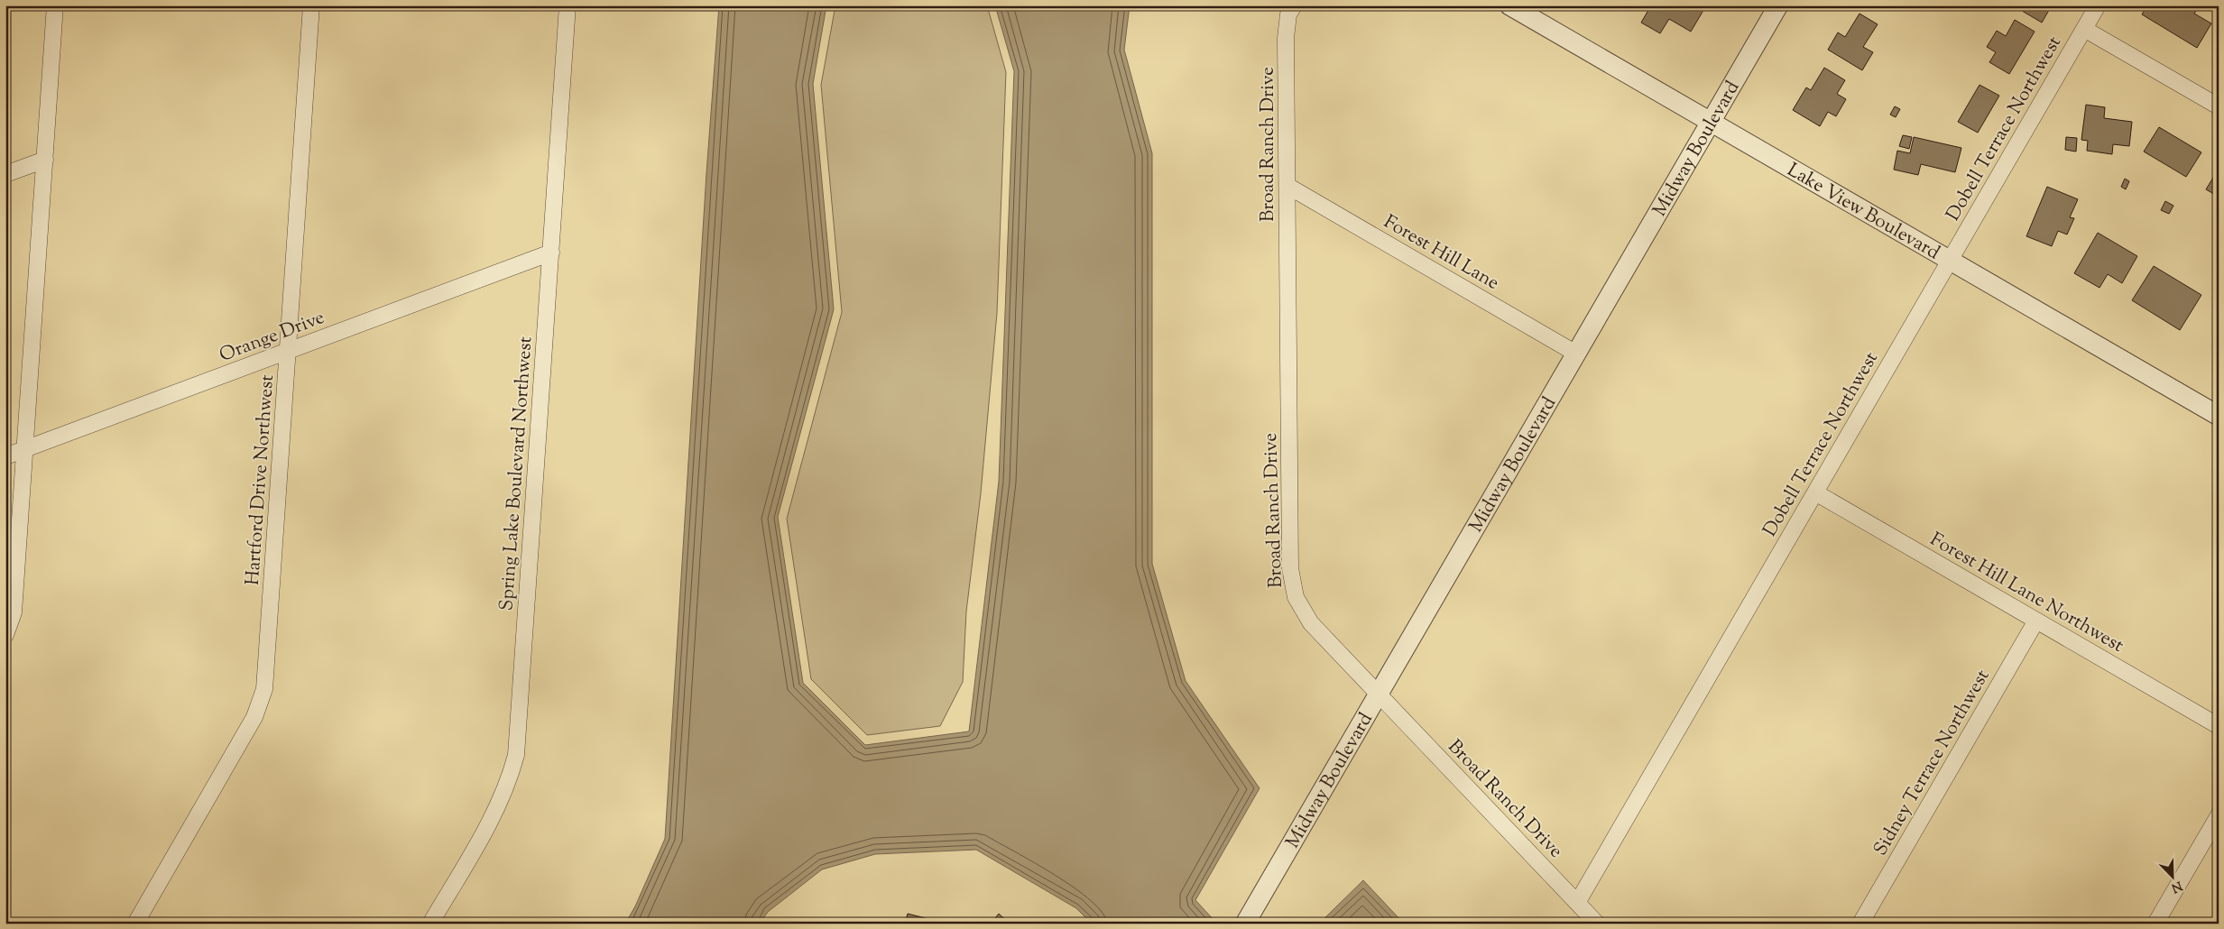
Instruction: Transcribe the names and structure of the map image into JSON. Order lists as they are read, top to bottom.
{
  "streets": {
    "street": [
      "Dobell Terrace Northwest",
      "Broad Ranch Drive",
      "Midway Boulevard",
      "Lake View Boulevard",
      "Forest Hill Lane",
      "Orange Drive",
      "Spring Lake Boulevard Northwest",
      "Hartford Drive Northwest",
      "Forest Hill Lane Northwest",
      "Sidney Terrace Northwest"
    ]
  },
  "crossings": [
    ["Dobell Terrace Northwest", "Broad Ranch Drive"],
    ["Dobell Terrace Northwest", "Lake View Boulevard"],
    ["Dobell Terrace Northwest", "Forest Hill Lane Northwest"],
    ["Broad Ranch Drive", "Midway Boulevard"],
    ["Broad Ranch Drive", "Forest Hill Lane"],
    ["Midway Boulevard", "Lake View Boulevard"],
    ["Midway Boulevard", "Forest Hill Lane"],
    ["Orange Drive", "Spring Lake Boulevard Northwest"],
    ["Orange Drive", "Hartford Drive Northwest"],
    ["Forest Hill Lane Northwest", "Sidney Terrace Northwest"]
  ],
  "north": "bottom right"
}
